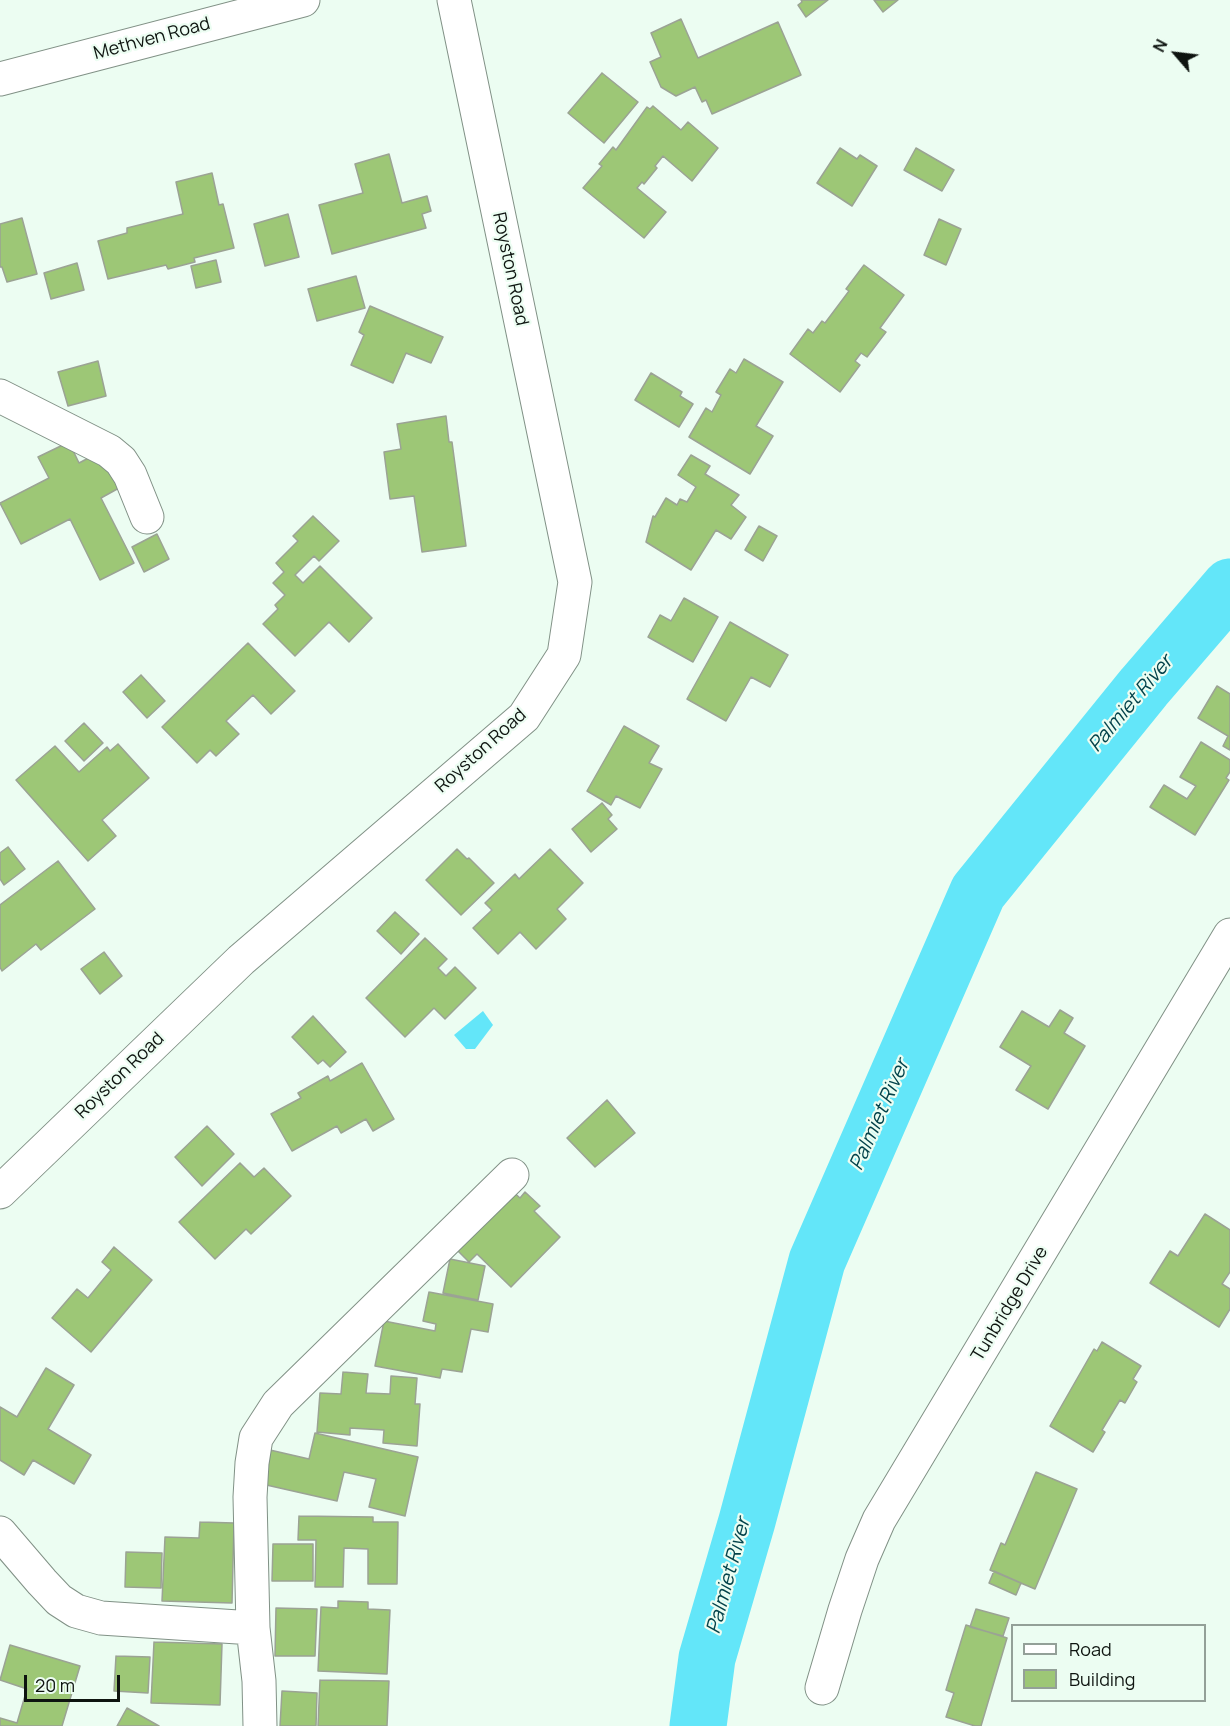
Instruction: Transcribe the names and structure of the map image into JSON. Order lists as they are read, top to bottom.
{
  "streets": {
    "street": ["Methven Road", "Royston Road", "Tunbridge Drive"]
  },
  "water": ["Palmiet River"],
  "legend": ["Road", "Building"],
  "scale_bar": "20 m",
  "north": "top left"
}
